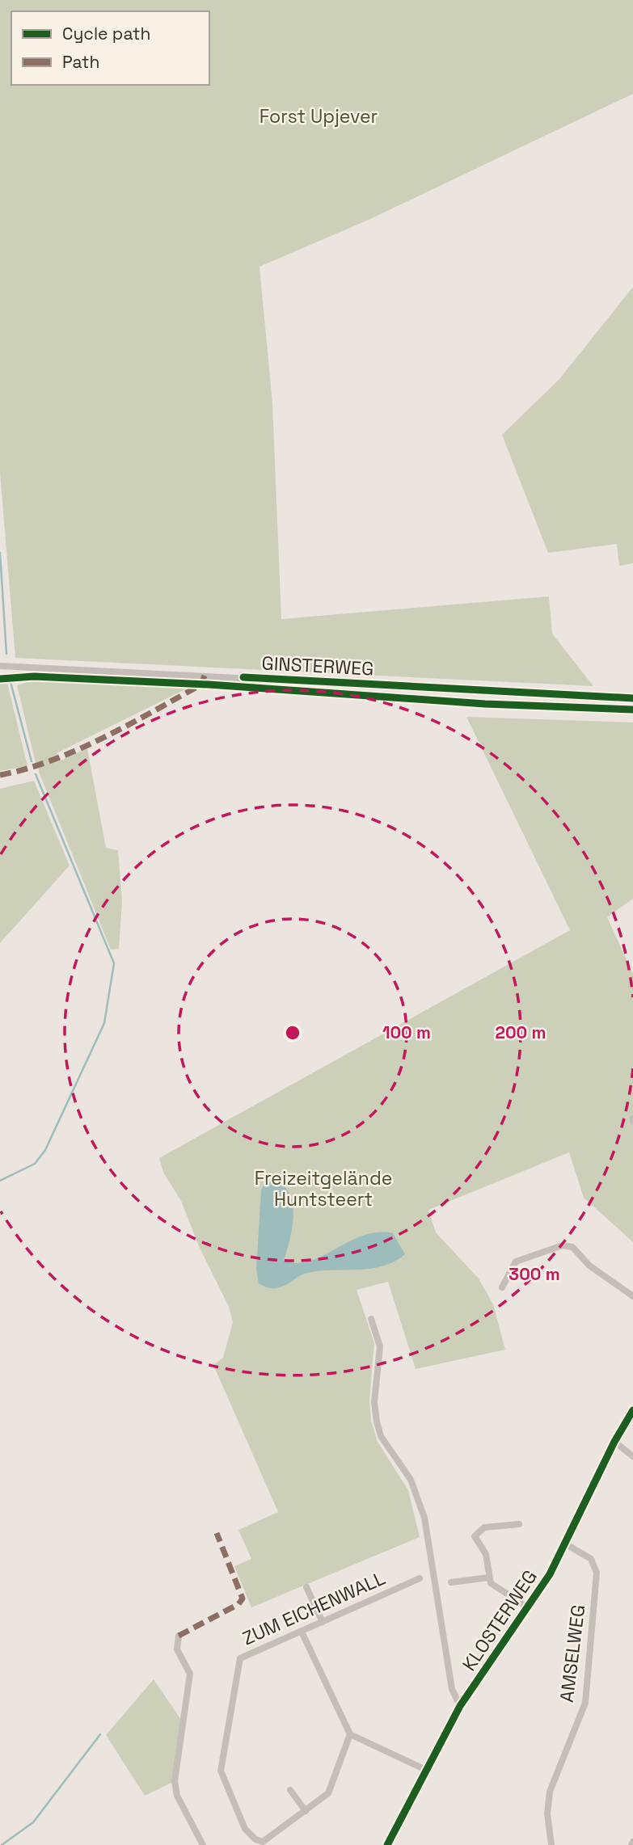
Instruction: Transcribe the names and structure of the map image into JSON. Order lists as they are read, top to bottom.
{
  "streets": {
    "street": [
      "GINSTERWEG",
      "ZUM EICHENWALL",
      "KLOSTERWEG",
      "AMSELWEG"
    ]
  },
  "crossings": [
    ["KLOSTERWEG", "AMSELWEG"]
  ],
  "parks": ["Forst Upjever", "Freizeitgelände Huntsteert"],
  "legend": ["Cycle path", "Path"],
  "rings": ["100 m", "200 m", "300 m"]
}
